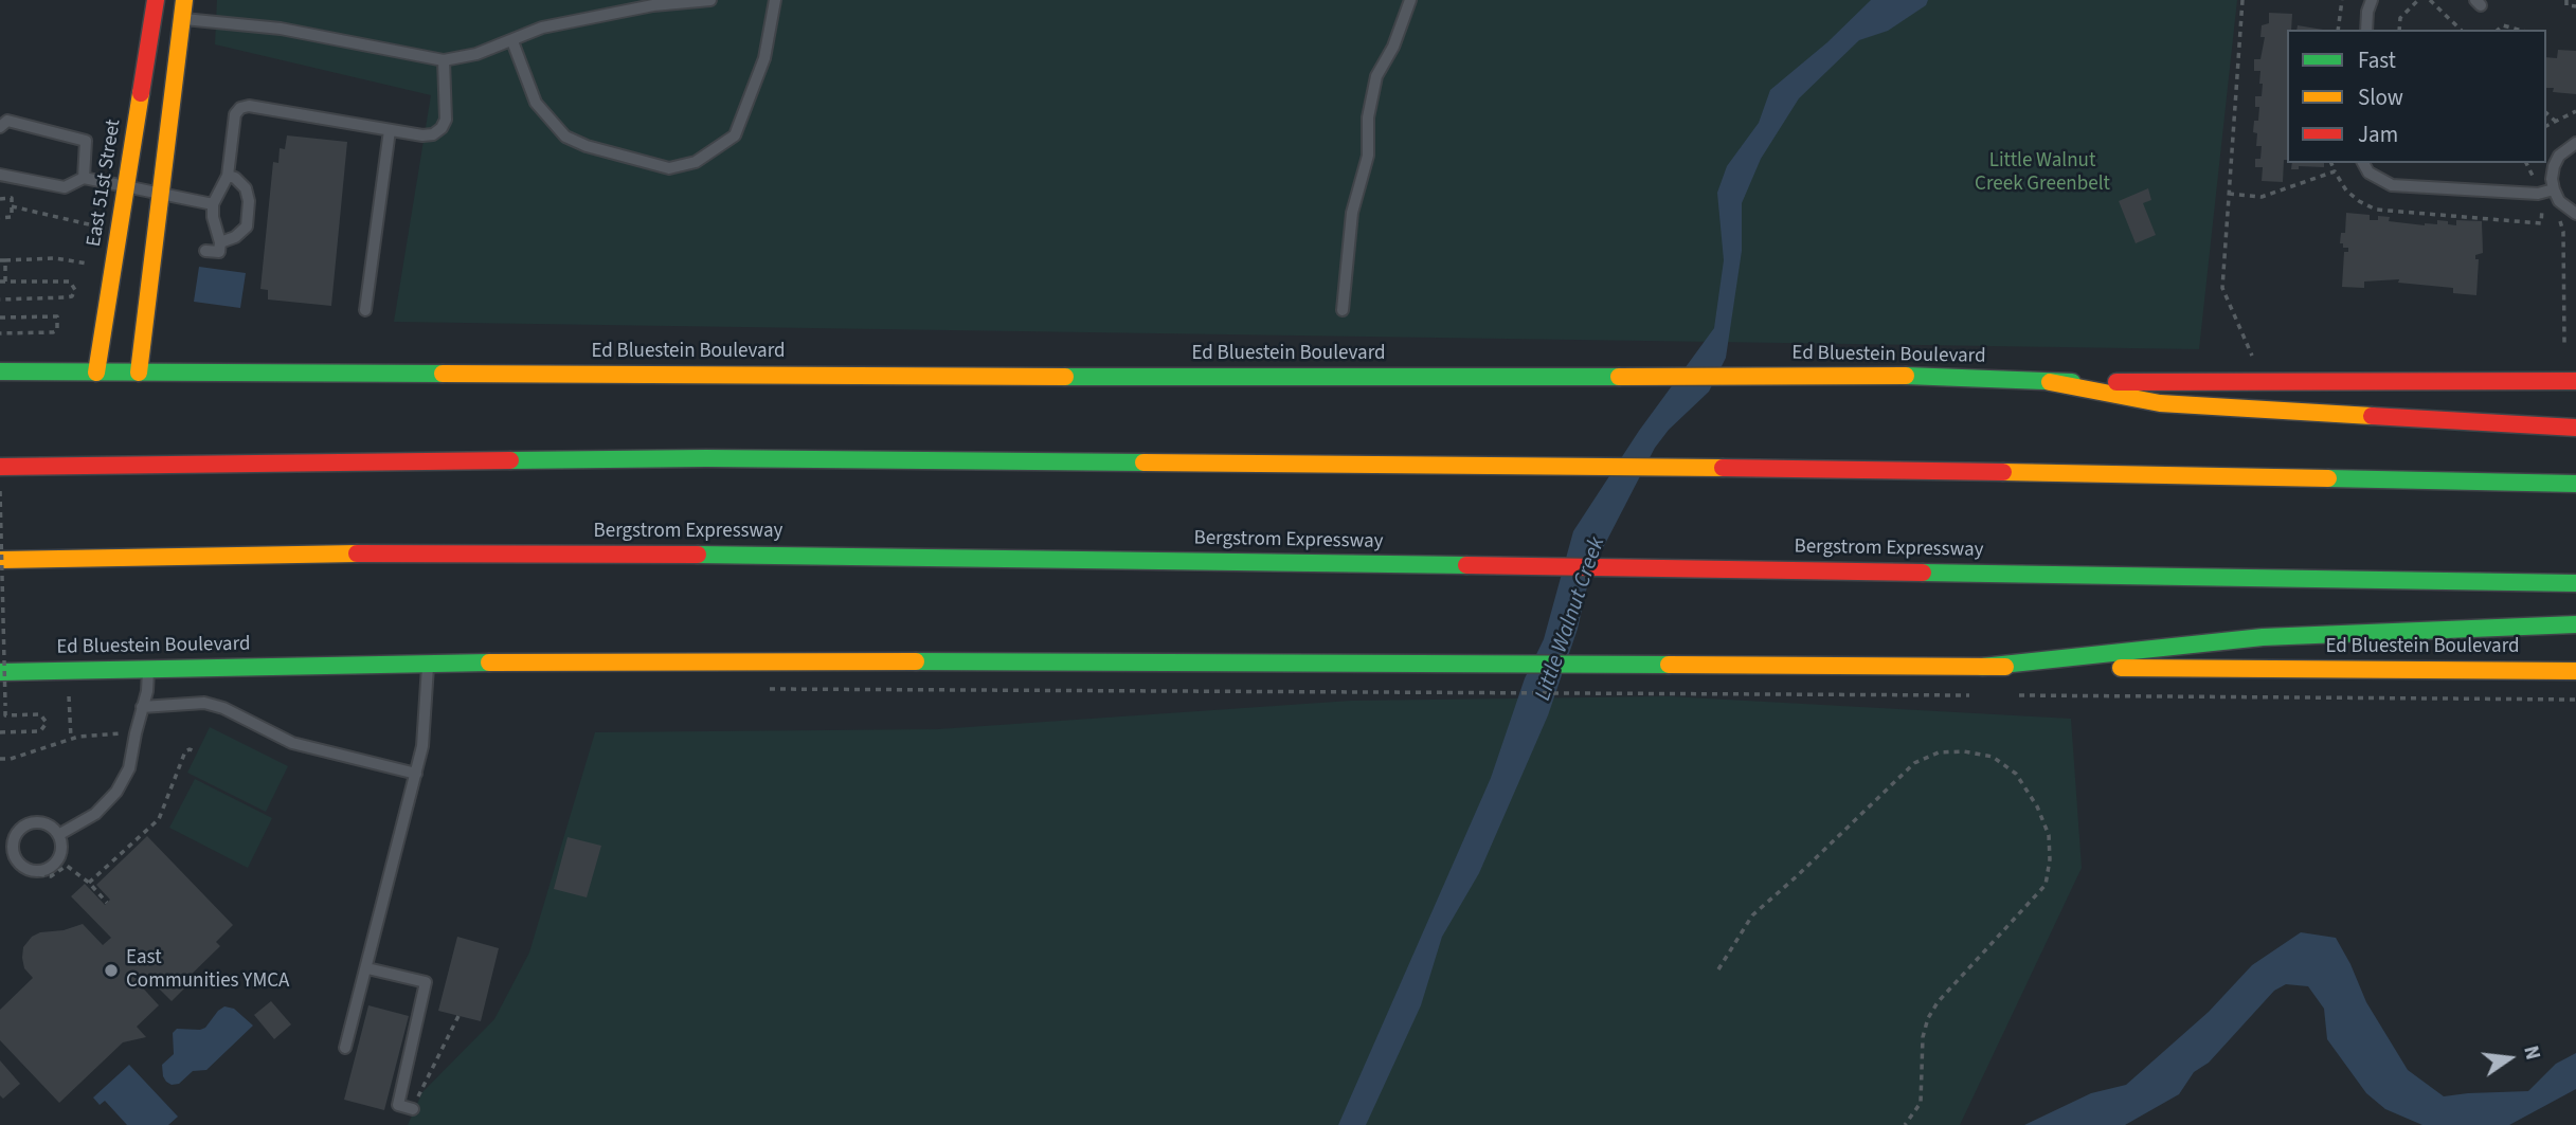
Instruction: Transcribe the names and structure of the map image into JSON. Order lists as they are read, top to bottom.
{
  "streets": {
    "main road": ["East 51st Street", "Ed Bluestein Boulevard", "Bergstrom Expressway"]
  },
  "crossings": [
    ["East 51st Street", "Ed Bluestein Boulevard"]
  ],
  "water": ["Little Walnut Creek"],
  "parks": ["Little Walnut Creek Greenbelt"],
  "places": ["East Communities YMCA"],
  "legend": ["Fast", "Slow", "Jam"],
  "north": "right"
}
